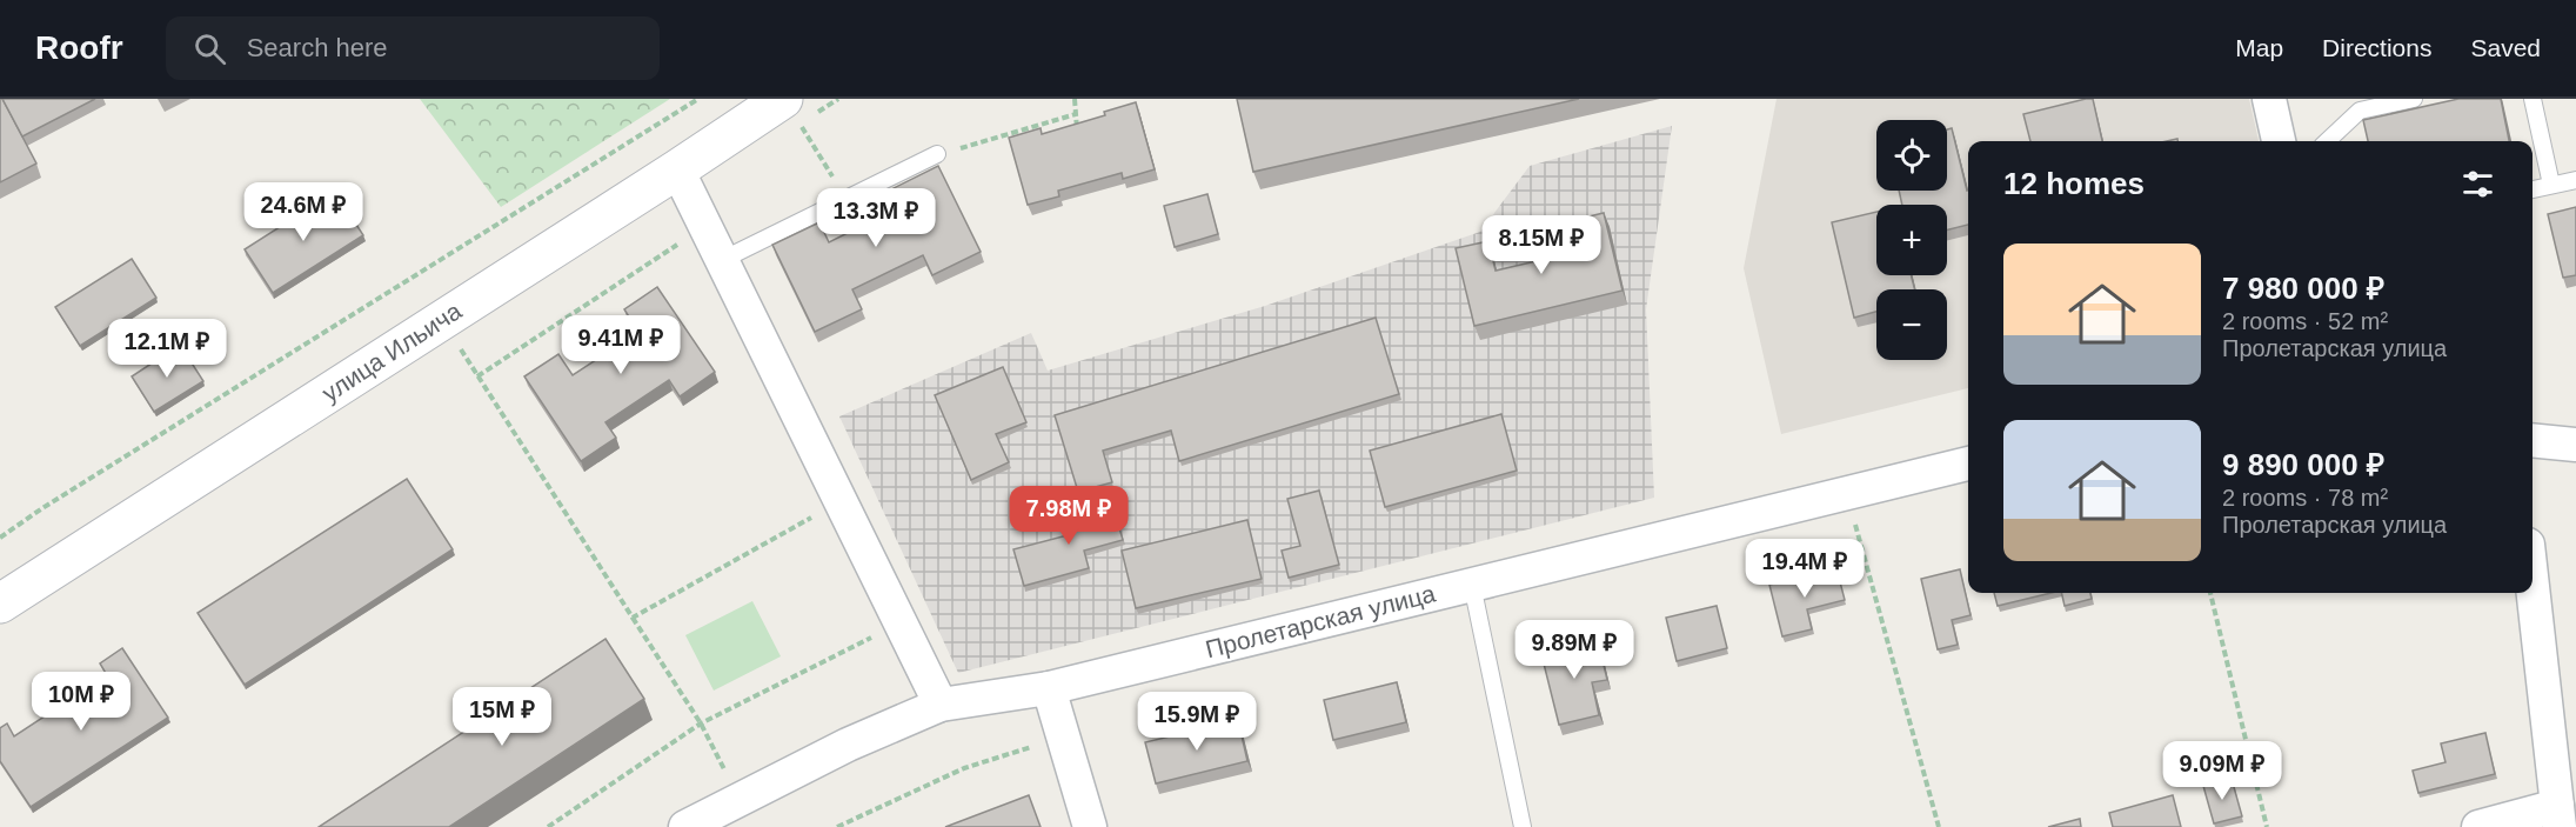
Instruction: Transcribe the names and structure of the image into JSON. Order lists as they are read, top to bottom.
{
  "streets": {
    "main road": ["улица Ильича"],
    "street": ["Пролетарская улица"]
  },
  "page": {
    "header": "Roofr",
    "search": "Search here",
    "nav": ["Map", "Directions", "Saved"],
    "map_buttons": ["+", "−"],
    "heading": "12 homes",
    "price": [
      "24.6M ₽",
      "13.3M ₽",
      "8.15M ₽",
      "9.41M ₽",
      "12.1M ₽",
      "7.98M ₽",
      "19.4M ₽",
      "9.89M ₽",
      "10M ₽",
      "15M ₽",
      "15.9M ₽",
      "9.09M ₽"
    ],
    "list": [
      {
        "name": "7 980 000 ₽",
        "note": "2 rooms · 52 m² · Пролетарская улица"
      },
      {
        "name": "9 890 000 ₽",
        "note": "2 rooms · 78 m² · Пролетарская улица"
      }
    ]
  }
}
